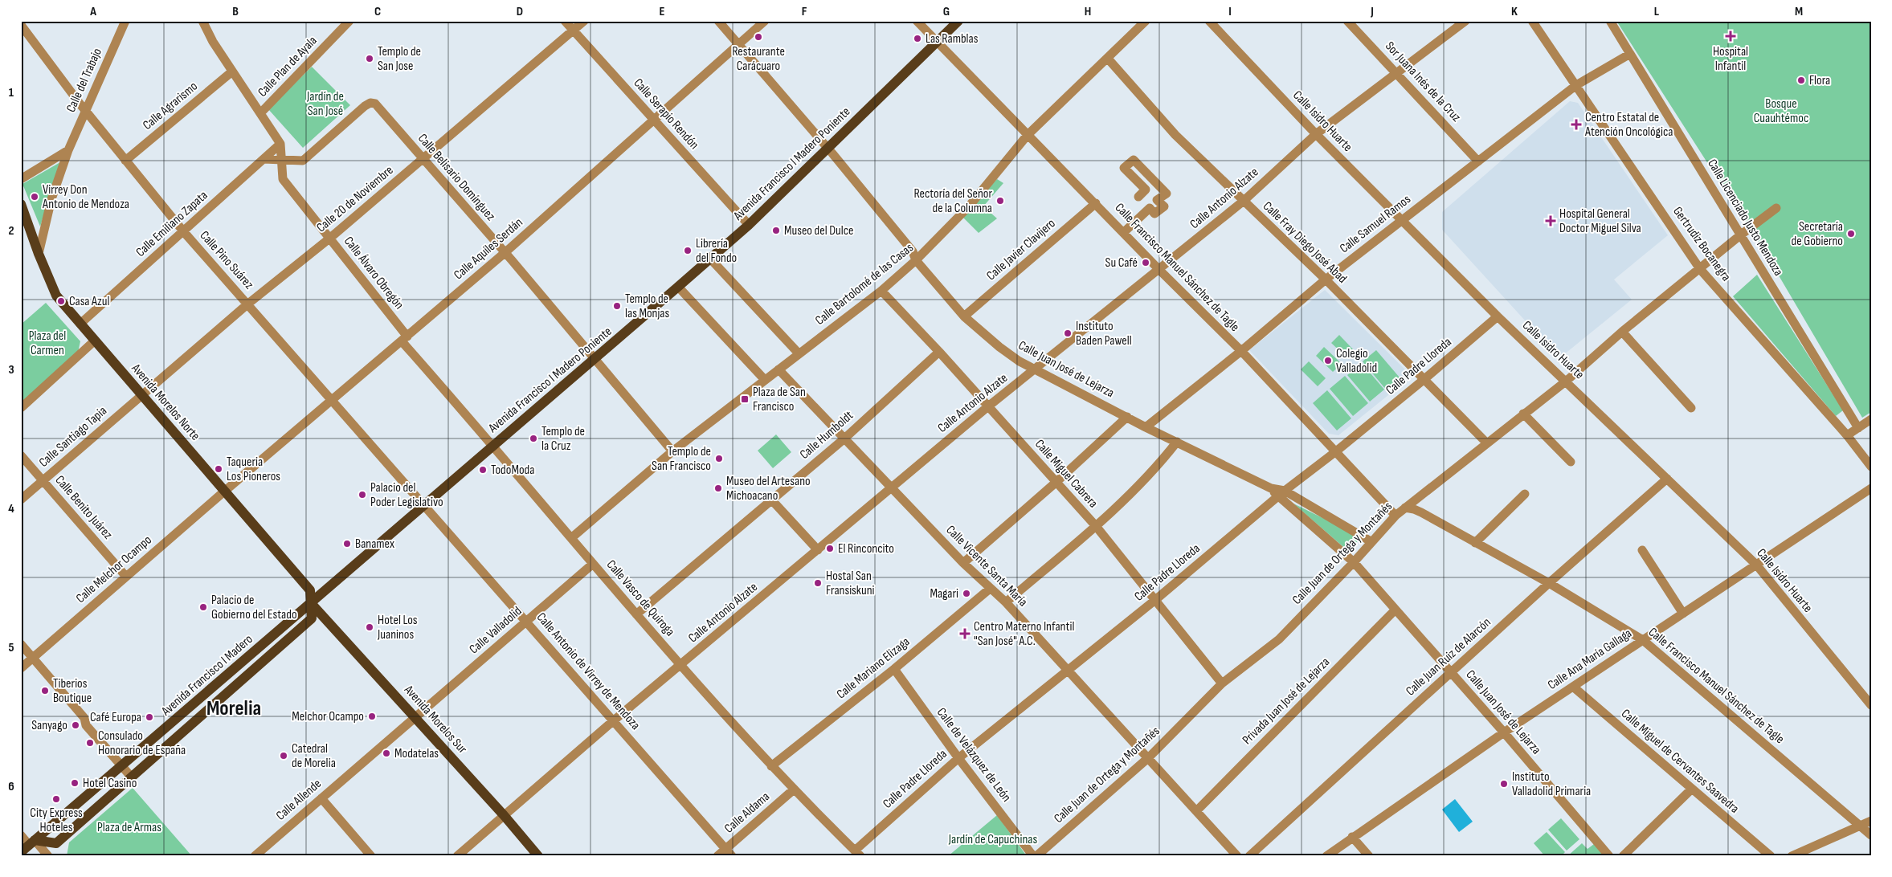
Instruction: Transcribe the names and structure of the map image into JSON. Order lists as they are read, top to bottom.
{
  "streets": {
    "main road": [
      "Avenida Francisco I Madero Poniente",
      "Avenida Morelos Norte",
      "Avenida Francisco I Madero",
      "Avenida Morelos Sur"
    ],
    "street": [
      "Calle Plan de Ayala",
      "Calle del Trabajo",
      "Sor Juana Inés de la Cruz",
      "Calle Agrarismo",
      "Calle Serapio Rendón",
      "Calle Isidro Huarte",
      "Calle Belisario Domínguez",
      "Calle Antonio Alzate",
      "Calle 20 de Noviembre",
      "Calle Licenciado Justo Mendoza",
      "Calle Emiliano Zapata",
      "Calle Samuel Ramos",
      "Calle Fray Diego José Abad",
      "Gertrudiz Bocanegra",
      "Calle Aquiles Serdán",
      "Calle Javier Clavijero",
      "Calle Pino Suárez",
      "Calle Francisco Manuel Sánchez de Tagle",
      "Calle Álvaro Obregón",
      "Calle Bartolomé de las Casas",
      "Calle Padre Lloreda",
      "Calle Juan José de Lejarza",
      "Calle Humboldt",
      "Calle Santiago Tapia",
      "Calle Miguel Cabrera",
      "Calle Benito Juárez",
      "Calle Juan de Ortega y Montañés",
      "Calle Vicente Santa María",
      "Calle Melchor Ocampo",
      "Calle Vasco de Quiroga",
      "Calle Valladolid",
      "Calle Juan Ruiz de Alarcón",
      "Calle Ana María Gallaga",
      "Calle Mariano Elizaga",
      "Calle Antonio de Virrey de Mendoza",
      "Privada Juan José de Lejarza",
      "Calle de Velázquez de León",
      "Calle Miguel de Cervantes Saavedra",
      "Calle Allende",
      "Calle Aldama"
    ]
  },
  "crossings": [
    ["Calle del Trabajo", "Calle Pino Suárez"],
    ["Calle del Trabajo", "Avenida Morelos Norte"],
    ["Sor Juana Inés de la Cruz", "Calle Antonio Alzate"],
    ["Sor Juana Inés de la Cruz", "Calle Samuel Ramos"],
    ["Calle Agrarismo", "Calle Pino Suárez"],
    ["Calle Serapio Rendón", "Avenida Francisco I Madero Poniente"],
    ["Calle Serapio Rendón", "Calle 20 de Noviembre"],
    ["Calle Serapio Rendón", "Calle Aquiles Serdán"],
    ["Calle Isidro Huarte", "Calle Antonio Alzate"],
    ["Calle Isidro Huarte", "Calle Samuel Ramos"],
    ["Calle Isidro Huarte", "Calle Padre Lloreda"],
    ["Calle Isidro Huarte", "Calle Juan de Ortega y Montañés"],
    ["Calle Isidro Huarte", "Calle Juan Ruiz de Alarcón"],
    ["Calle Isidro Huarte", "Calle Ana María Gallaga"],
    ["Avenida Francisco I Madero Poniente", "Calle Belisario Domínguez"],
    ["Avenida Francisco I Madero Poniente", "Calle Pino Suárez"],
    ["Avenida Francisco I Madero Poniente", "Calle Francisco Manuel Sánchez de Tagle"],
    ["Avenida Francisco I Madero Poniente", "Calle Álvaro Obregón"],
    ["Avenida Francisco I Madero Poniente", "Calle Juan José de Lejarza"],
    ["Avenida Francisco I Madero Poniente", "Avenida Morelos Norte"],
    ["Avenida Francisco I Madero Poniente", "Calle Vasco de Quiroga"],
    ["Avenida Francisco I Madero Poniente", "Calle Antonio de Virrey de Mendoza"],
    ["Avenida Francisco I Madero Poniente", "Avenida Francisco I Madero"],
    ["Avenida Francisco I Madero Poniente", "Avenida Morelos Sur"],
    ["Calle Belisario Domínguez", "Calle 20 de Noviembre"],
    ["Calle Belisario Domínguez", "Calle Aquiles Serdán"],
    ["Calle Belisario Domínguez", "Calle Álvaro Obregón"],
    ["Calle Belisario Domínguez", "Calle Bartolomé de las Casas"],
    ["Calle Antonio Alzate", "Calle Fray Diego José Abad"],
    ["Calle Antonio Alzate", "Calle Francisco Manuel Sánchez de Tagle"],
    ["Calle Antonio Alzate", "Calle Juan José de Lejarza"],
    ["Calle Antonio Alzate", "Calle Miguel Cabrera"],
    ["Calle Antonio Alzate", "Calle Vicente Santa María"],
    ["Calle Antonio Alzate", "Calle Vasco de Quiroga"],
    ["Calle Antonio Alzate", "Calle Antonio de Virrey de Mendoza"],
    ["Calle Antonio Alzate", "Avenida Morelos Sur"],
    ["Calle 20 de Noviembre", "Calle Pino Suárez"],
    ["Calle 20 de Noviembre", "Calle Álvaro Obregón"],
    ["Calle 20 de Noviembre", "Avenida Morelos Norte"],
    ["Calle 20 de Noviembre", "Calle Santiago Tapia"],
    ["Calle Licenciado Justo Mendoza", "Calle Samuel Ramos"],
    ["Calle Licenciado Justo Mendoza", "Calle Juan de Ortega y Montañés"],
    ["Calle Emiliano Zapata", "Calle Pino Suárez"],
    ["Calle Emiliano Zapata", "Calle Álvaro Obregón"],
    ["Calle Emiliano Zapata", "Avenida Morelos Norte"],
    ["Calle Samuel Ramos", "Calle Fray Diego José Abad"],
    ["Calle Samuel Ramos", "Gertrudiz Bocanegra"],
    ["Calle Samuel Ramos", "Calle Francisco Manuel Sánchez de Tagle"],
    ["Calle Samuel Ramos", "Calle Juan José de Lejarza"],
    ["Calle Fray Diego José Abad", "Calle Bartolomé de las Casas"],
    ["Calle Fray Diego José Abad", "Calle Padre Lloreda"],
    ["Calle Fray Diego José Abad", "Calle Juan de Ortega y Montañés"],
    ["Gertrudiz Bocanegra", "Calle Juan de Ortega y Montañés"],
    ["Calle Aquiles Serdán", "Calle Pino Suárez"],
    ["Calle Aquiles Serdán", "Calle Álvaro Obregón"],
    ["Calle Aquiles Serdán", "Calle Juan José de Lejarza"],
    ["Calle Aquiles Serdán", "Avenida Morelos Norte"],
    ["Calle Aquiles Serdán", "Calle Melchor Ocampo"],
    ["Calle Javier Clavijero", "Calle Francisco Manuel Sánchez de Tagle"],
    ["Calle Javier Clavijero", "Calle Juan José de Lejarza"],
    ["Calle Pino Suárez", "Calle Antonio de Virrey de Mendoza"],
    ["Calle Francisco Manuel Sánchez de Tagle", "Calle Bartolomé de las Casas"],
    ["Calle Francisco Manuel Sánchez de Tagle", "Calle Padre Lloreda"],
    ["Calle Francisco Manuel Sánchez de Tagle", "Calle Juan de Ortega y Montañés"],
    ["Calle Francisco Manuel Sánchez de Tagle", "Calle Juan Ruiz de Alarcón"],
    ["Calle Francisco Manuel Sánchez de Tagle", "Calle Ana María Gallaga"],
    ["Calle Álvaro Obregón", "Calle Vasco de Quiroga"],
    ["Calle Bartolomé de las Casas", "Calle Juan José de Lejarza"],
    ["Calle Bartolomé de las Casas", "Calle Miguel Cabrera"],
    ["Calle Bartolomé de las Casas", "Calle Vicente Santa María"],
    ["Calle Bartolomé de las Casas", "Calle Vasco de Quiroga"],
    ["Calle Padre Lloreda", "Calle Juan José de Lejarza"],
    ["Calle Padre Lloreda", "Calle Miguel Cabrera"],
    ["Calle Padre Lloreda", "Calle Vicente Santa María"],
    ["Calle Padre Lloreda", "Calle Vasco de Quiroga"],
    ["Calle Padre Lloreda", "Calle de Velázquez de León"],
    ["Calle Juan José de Lejarza", "Calle Juan de Ortega y Montañés"],
    ["Calle Juan José de Lejarza", "Calle Juan Ruiz de Alarcón"],
    ["Calle Juan José de Lejarza", "Calle Ana María Gallaga"],
    ["Calle Juan José de Lejarza", "Privada Juan José de Lejarza"],
    ["Avenida Morelos Norte", "Calle Santiago Tapia"],
    ["Avenida Morelos Norte", "Calle Melchor Ocampo"],
    ["Avenida Morelos Norte", "Avenida Francisco I Madero"],
    ["Avenida Morelos Norte", "Avenida Morelos Sur"],
    ["Calle Humboldt", "Calle Miguel Cabrera"],
    ["Calle Humboldt", "Calle Vicente Santa María"],
    ["Calle Humboldt", "Calle Vasco de Quiroga"],
    ["Calle Santiago Tapia", "Calle Benito Juárez"],
    ["Calle Miguel Cabrera", "Calle Juan de Ortega y Montañés"],
    ["Calle Benito Juárez", "Calle Melchor Ocampo"],
    ["Calle Juan de Ortega y Montañés", "Calle Vicente Santa María"],
    ["Calle Vicente Santa María", "Calle Mariano Elizaga"],
    ["Calle Vicente Santa María", "Privada Juan José de Lejarza"],
    ["Calle Vasco de Quiroga", "Calle Valladolid"],
    ["Calle Vasco de Quiroga", "Calle Mariano Elizaga"],
    ["Calle Vasco de Quiroga", "Calle Aldama"],
    ["Calle Valladolid", "Calle Antonio de Virrey de Mendoza"],
    ["Calle Valladolid", "Avenida Morelos Sur"],
    ["Calle Valladolid", "Calle Allende"],
    ["Calle Ana María Gallaga", "Calle Miguel de Cervantes Saavedra"],
    ["Calle Mariano Elizaga", "Calle de Velázquez de León"],
    ["Calle Antonio de Virrey de Mendoza", "Calle Aldama"],
    ["Avenida Francisco I Madero", "Avenida Morelos Sur"],
    ["Avenida Morelos Sur", "Calle Allende"]
  ],
  "districts": ["Morelia"],
  "parks": [
    "Jardín de San José",
    "Bosque Cuauhtémoc",
    "Plaza del Carmen",
    "Plaza de Armas",
    "Jardín de Capuchinas"
  ],
  "places": {
    "health": [
      "Hospital Infantil",
      "Centro Estatal de Atención Oncológica",
      "Hospital General Doctor Miguel Silva",
      "Centro Materno Infantil \"San José\" A.C."
    ],
    "other": [
      "Restaurante Carácuaro",
      "Las Ramblas",
      "Templo de San Jose",
      "Flora",
      "Virrey Don Antonio de Mendoza",
      "Rectoría del Señor de la Columna",
      "Museo del Dulce",
      "Secretaría de Gobierno",
      "Librería del Fondo",
      "Su Café",
      "Casa Azul",
      "Templo de las Monjas",
      "Instituto Baden Pawell",
      "Colegio Valladolid",
      "Templo de la Cruz",
      "Templo de San Francisco",
      "Taqueria Los Pioneros",
      "TodoModa",
      "Museo del Artesano Michoacano",
      "Palacio del Poder Legislativo",
      "Banamex",
      "El Rinconcito",
      "Hostal San Fransiskuni",
      "Magari",
      "Palacio de Gobierno del Estado",
      "Hotel Los Juaninos",
      "Tiberios Boutique",
      "Melchor Ocampo",
      "Café Europa",
      "Sanyago",
      "Consulado Honorario de España",
      "Modatelas",
      "Catedral de Morelia",
      "Hotel Casino",
      "Instituto Valladolid Primaria",
      "City Express Hoteles"
    ],
    "transit": ["Plaza de San Francisco"]
  },
  "grid": {
    "columns": [
      "A",
      "B",
      "C",
      "D",
      "E",
      "F",
      "G",
      "H",
      "I",
      "J",
      "K",
      "L",
      "M"
    ],
    "rows": [
      "1",
      "2",
      "3",
      "4",
      "5",
      "6"
    ]
  }
}
